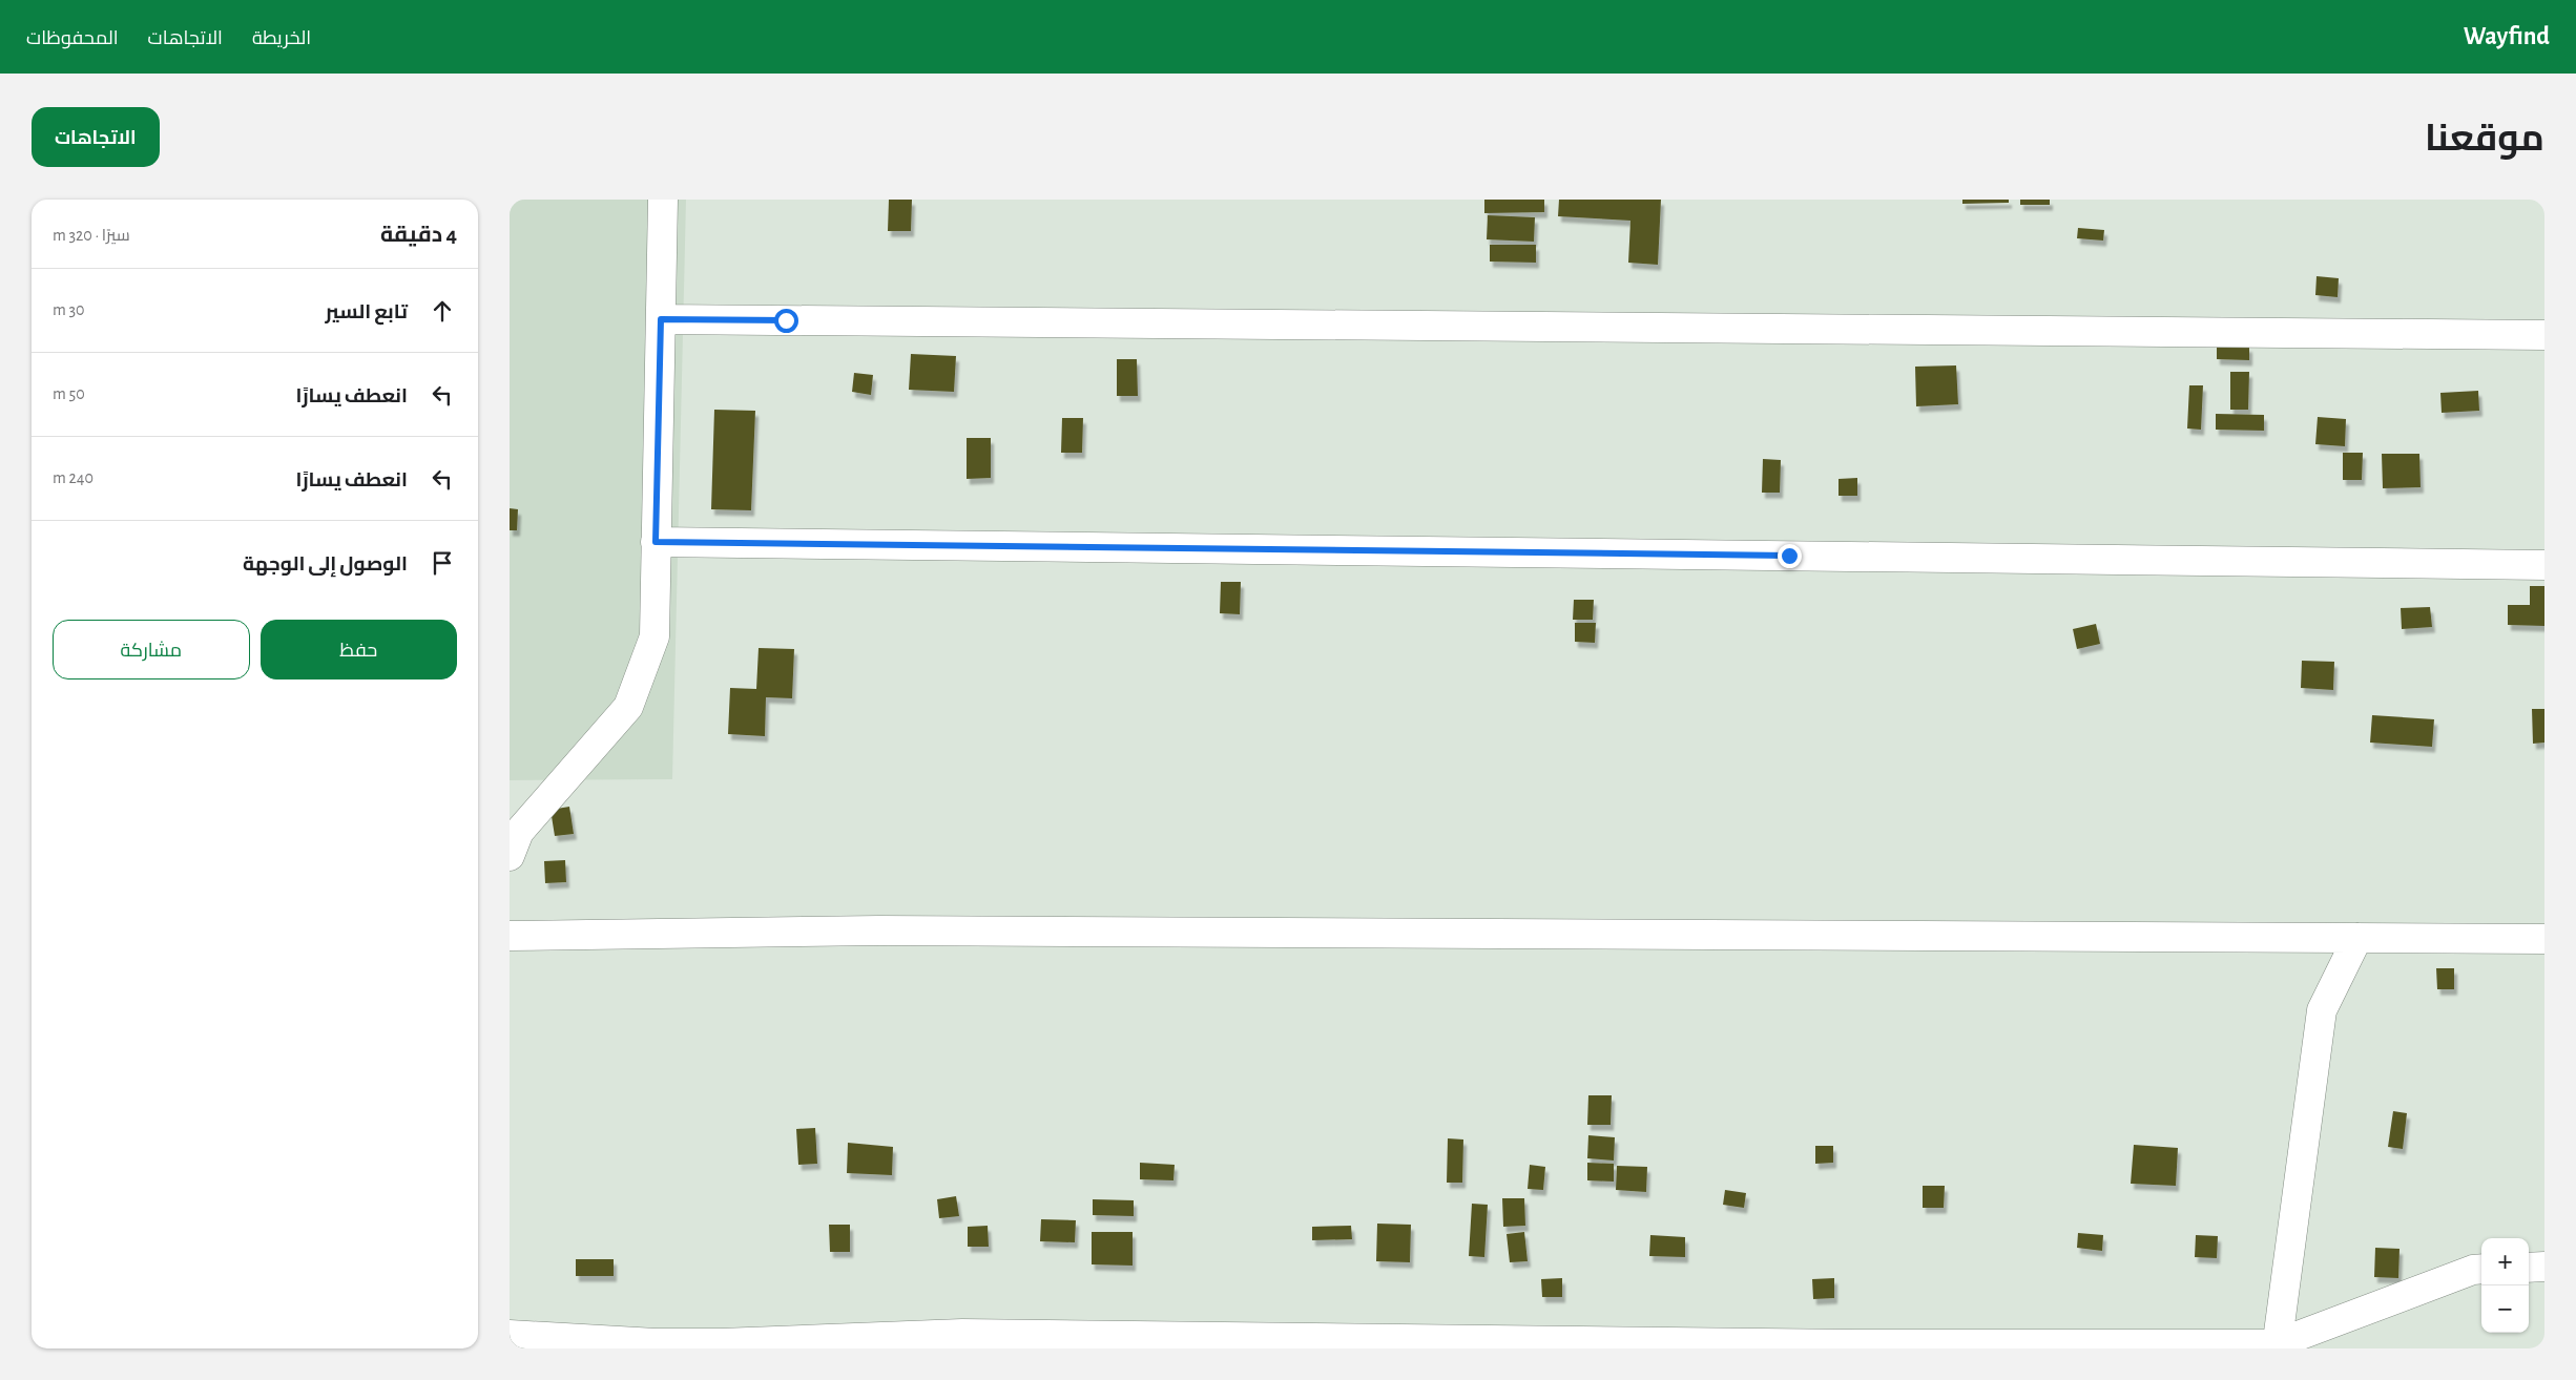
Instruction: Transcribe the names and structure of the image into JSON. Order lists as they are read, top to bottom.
{
  "page": {
    "header": "Wayfind",
    "nav": ["الخريطة", "الاتجاهات", "المحفوظات"],
    "title": "موقعنا",
    "buttons": [
      "الاتجاهات",
      ["حفظ", "مشاركة"]
    ],
    "heading": ["4 دقيقة", "سيرًا · 320 m"],
    "list": [
      ["تابع السير", "30 m"],
      ["انعطف يسارًا", "50 m"],
      ["انعطف يسارًا", "240 m"],
      "الوصول إلى الوجهة"
    ],
    "map_buttons": ["+", "−"]
  }
}
